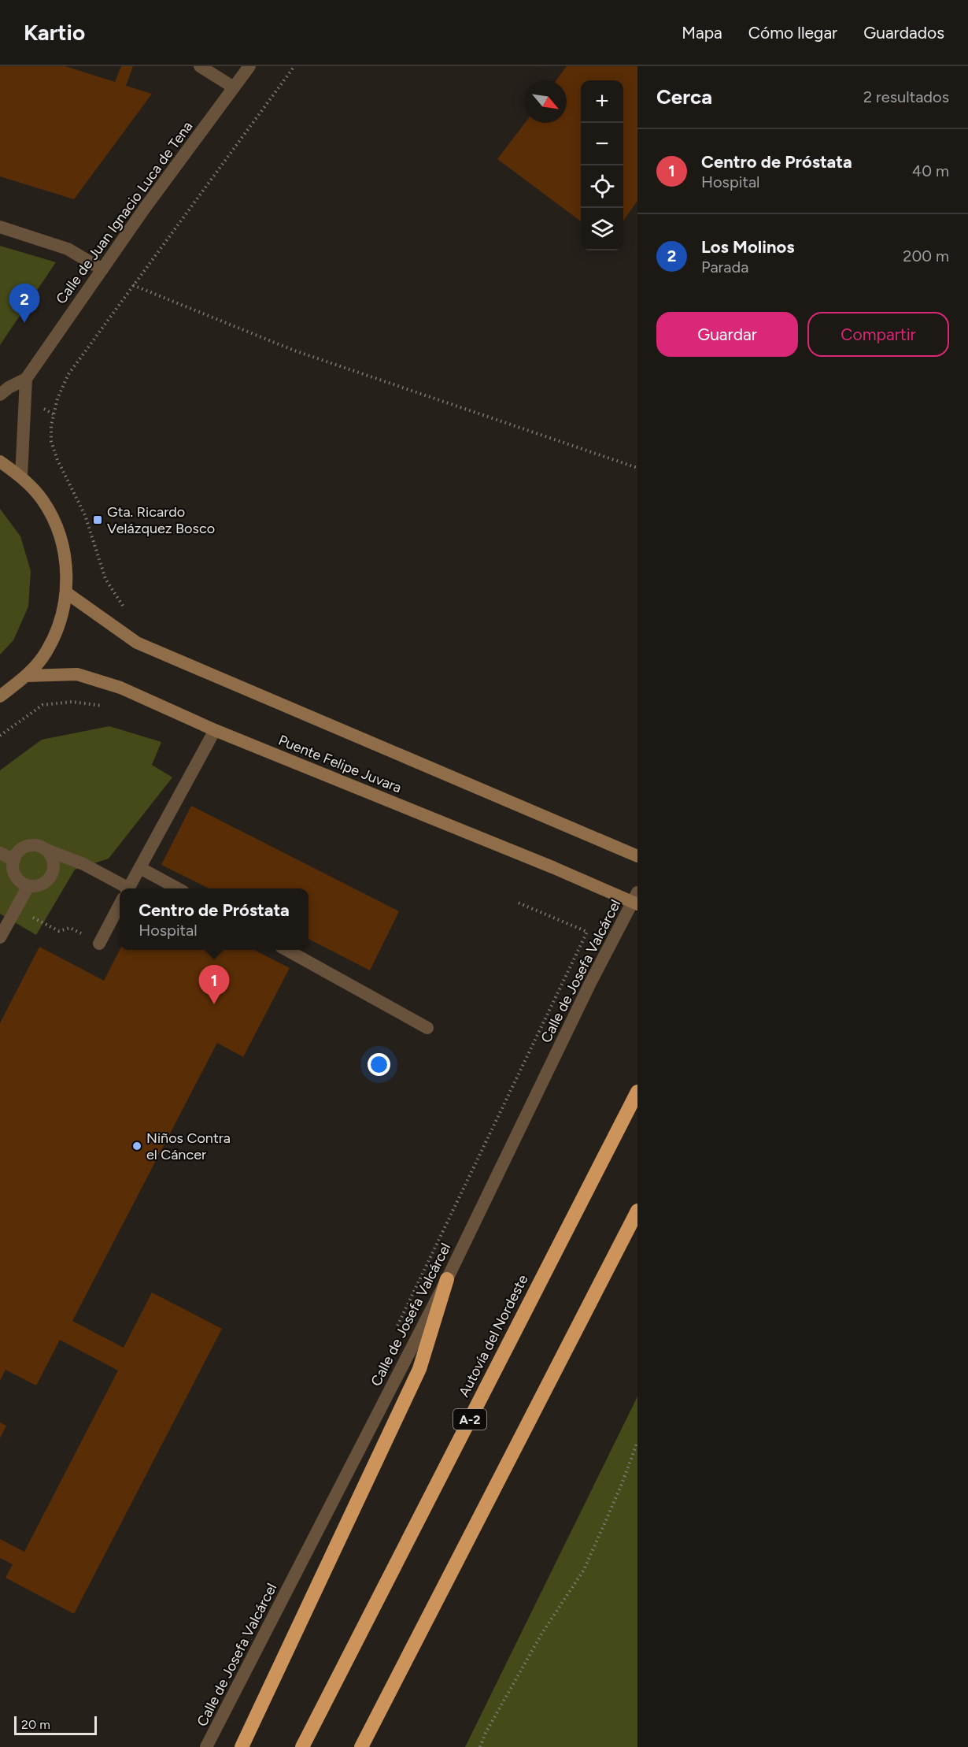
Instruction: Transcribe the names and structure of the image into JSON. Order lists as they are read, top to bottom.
{
  "streets": {
    "highway": ["Autovía del Nordeste", "A-2"],
    "main road": ["Puente Felipe Juvara"],
    "street": ["Calle de Juan Ignacio Luca de Tena", "Calle de Josefa Valcárcel"]
  },
  "places": {
    "transit": ["Gta. Ricardo Velázquez Bosco"],
    "other": ["Niños Contra el Cáncer"]
  },
  "scale_bar": "20 m",
  "north": "bottom right",
  "page": {
    "header": "Kartio",
    "nav": ["Mapa", "Cómo llegar", "Guardados"],
    "heading": ["Cerca", "2 resultados"],
    "map_buttons": ["+", "−"],
    "list": [
      {
        "mark": "1",
        "name": "Centro de Próstata",
        "note": "Hospital",
        "value": "40 m"
      },
      {
        "mark": "2",
        "name": "Los Molinos",
        "note": "Parada",
        "value": "200 m"
      }
    ],
    "pins": ["2", "1"],
    "buttons": ["Guardar", "Compartir"],
    "popup": ["Centro de Próstata", "Hospital"],
    "scale": "20 m"
  }
}
